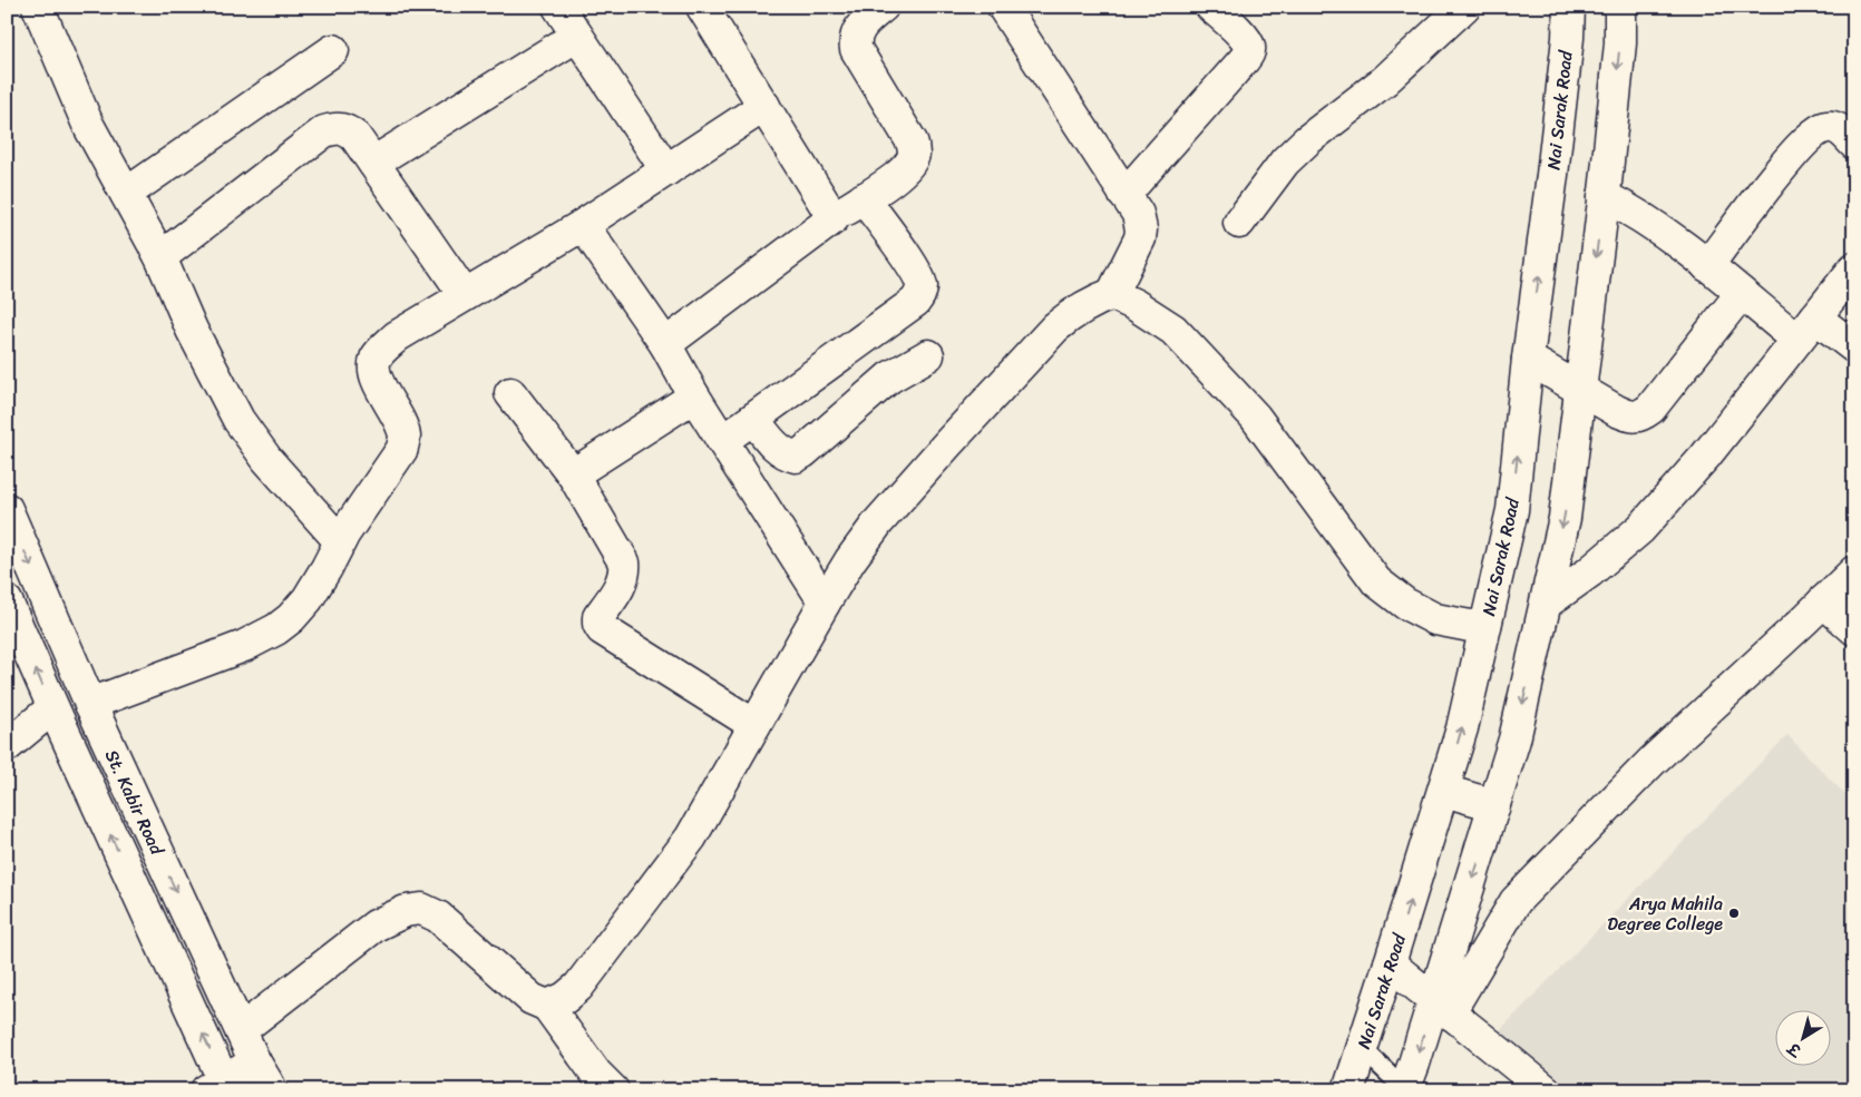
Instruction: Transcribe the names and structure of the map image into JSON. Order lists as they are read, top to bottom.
{
  "streets": {
    "street": ["Nai Sarak Road", "St. Kabir Road"]
  },
  "places": ["Arya Mahila Degree College"],
  "north": "bottom left"
}
